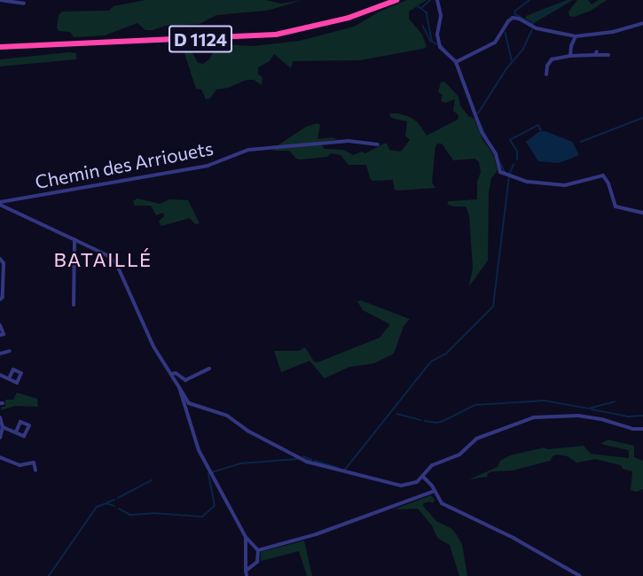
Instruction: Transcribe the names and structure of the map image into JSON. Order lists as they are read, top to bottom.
{
  "streets": {
    "highway": ["D 1124"],
    "street": ["Chemin des Arriouets"]
  },
  "districts": ["BATAILLÉ"]
}
